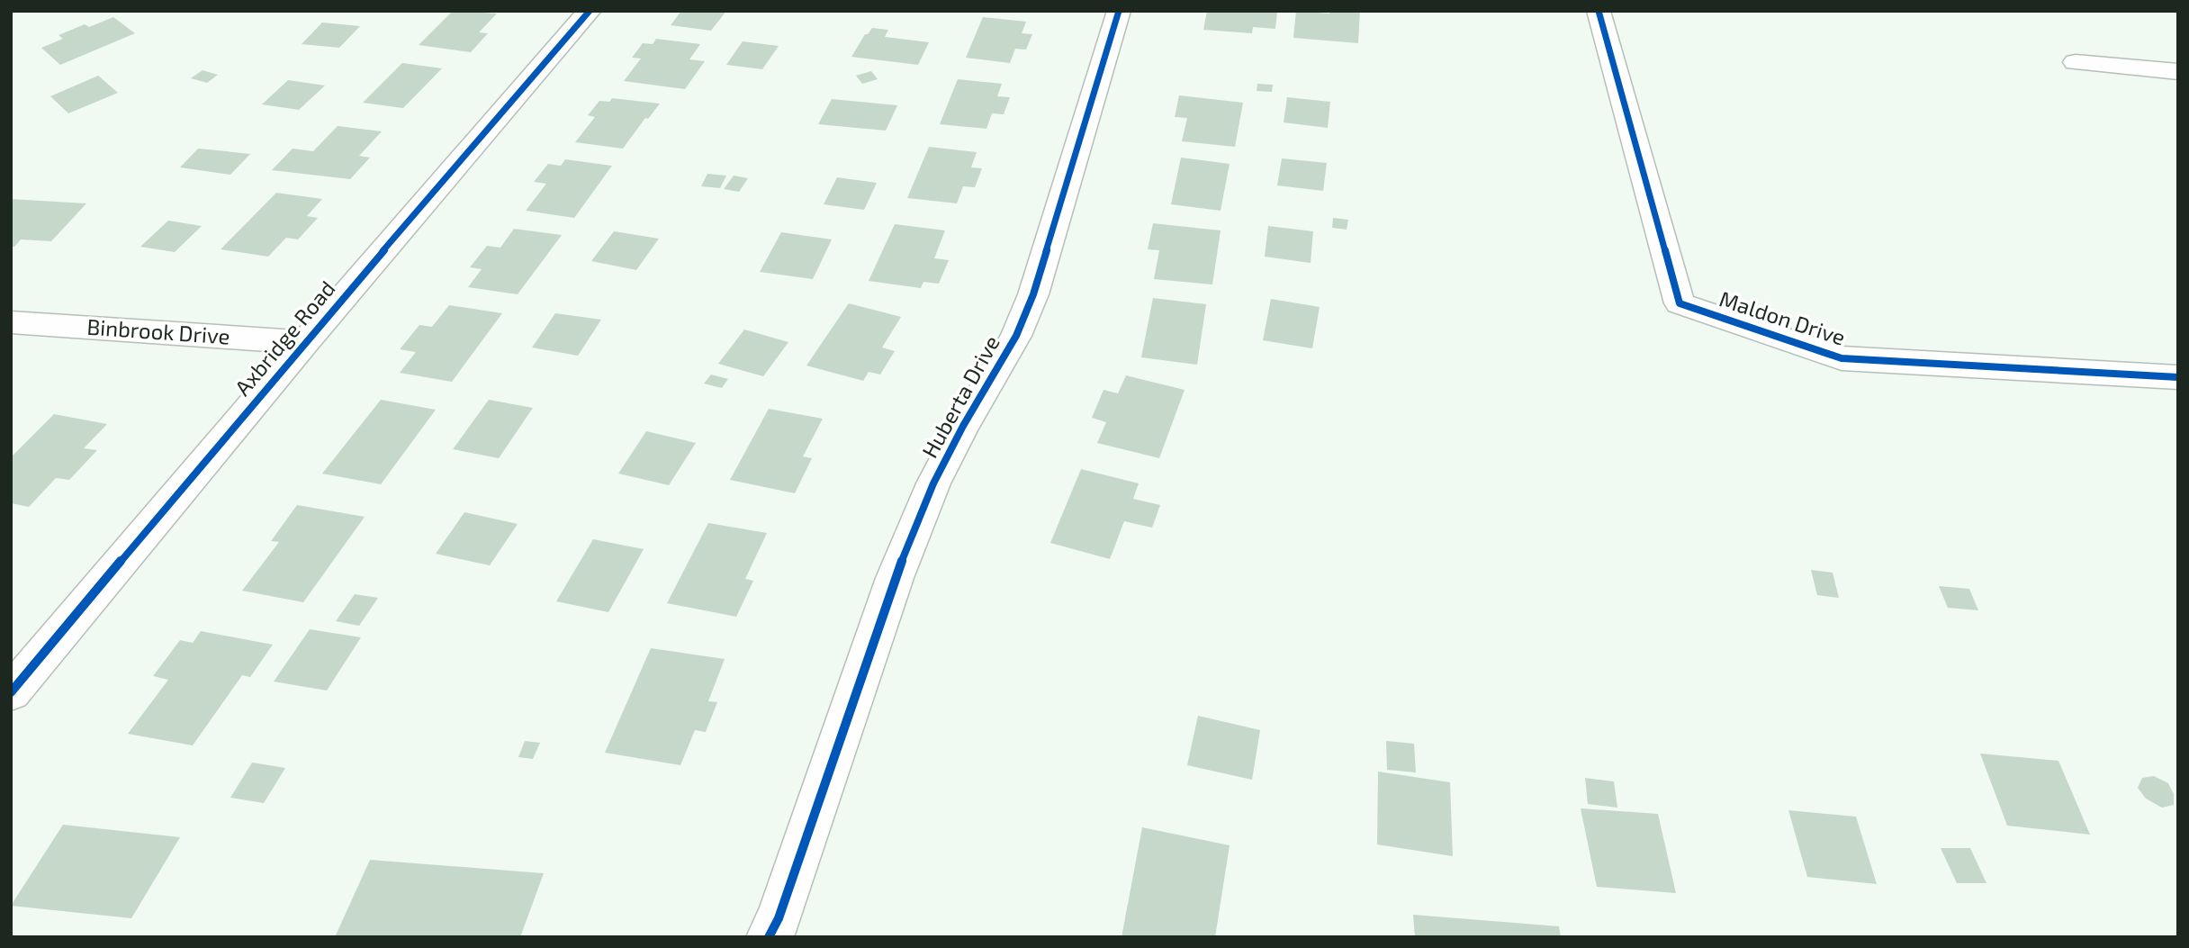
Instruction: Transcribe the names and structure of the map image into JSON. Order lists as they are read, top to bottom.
{
  "streets": {
    "street": [
      "Maldon Drive",
      "Binbrook Drive",
      "Axbridge Road",
      "Huberta Drive"
    ]
  },
  "crossings": [
    ["Binbrook Drive", "Axbridge Road"]
  ]
}
